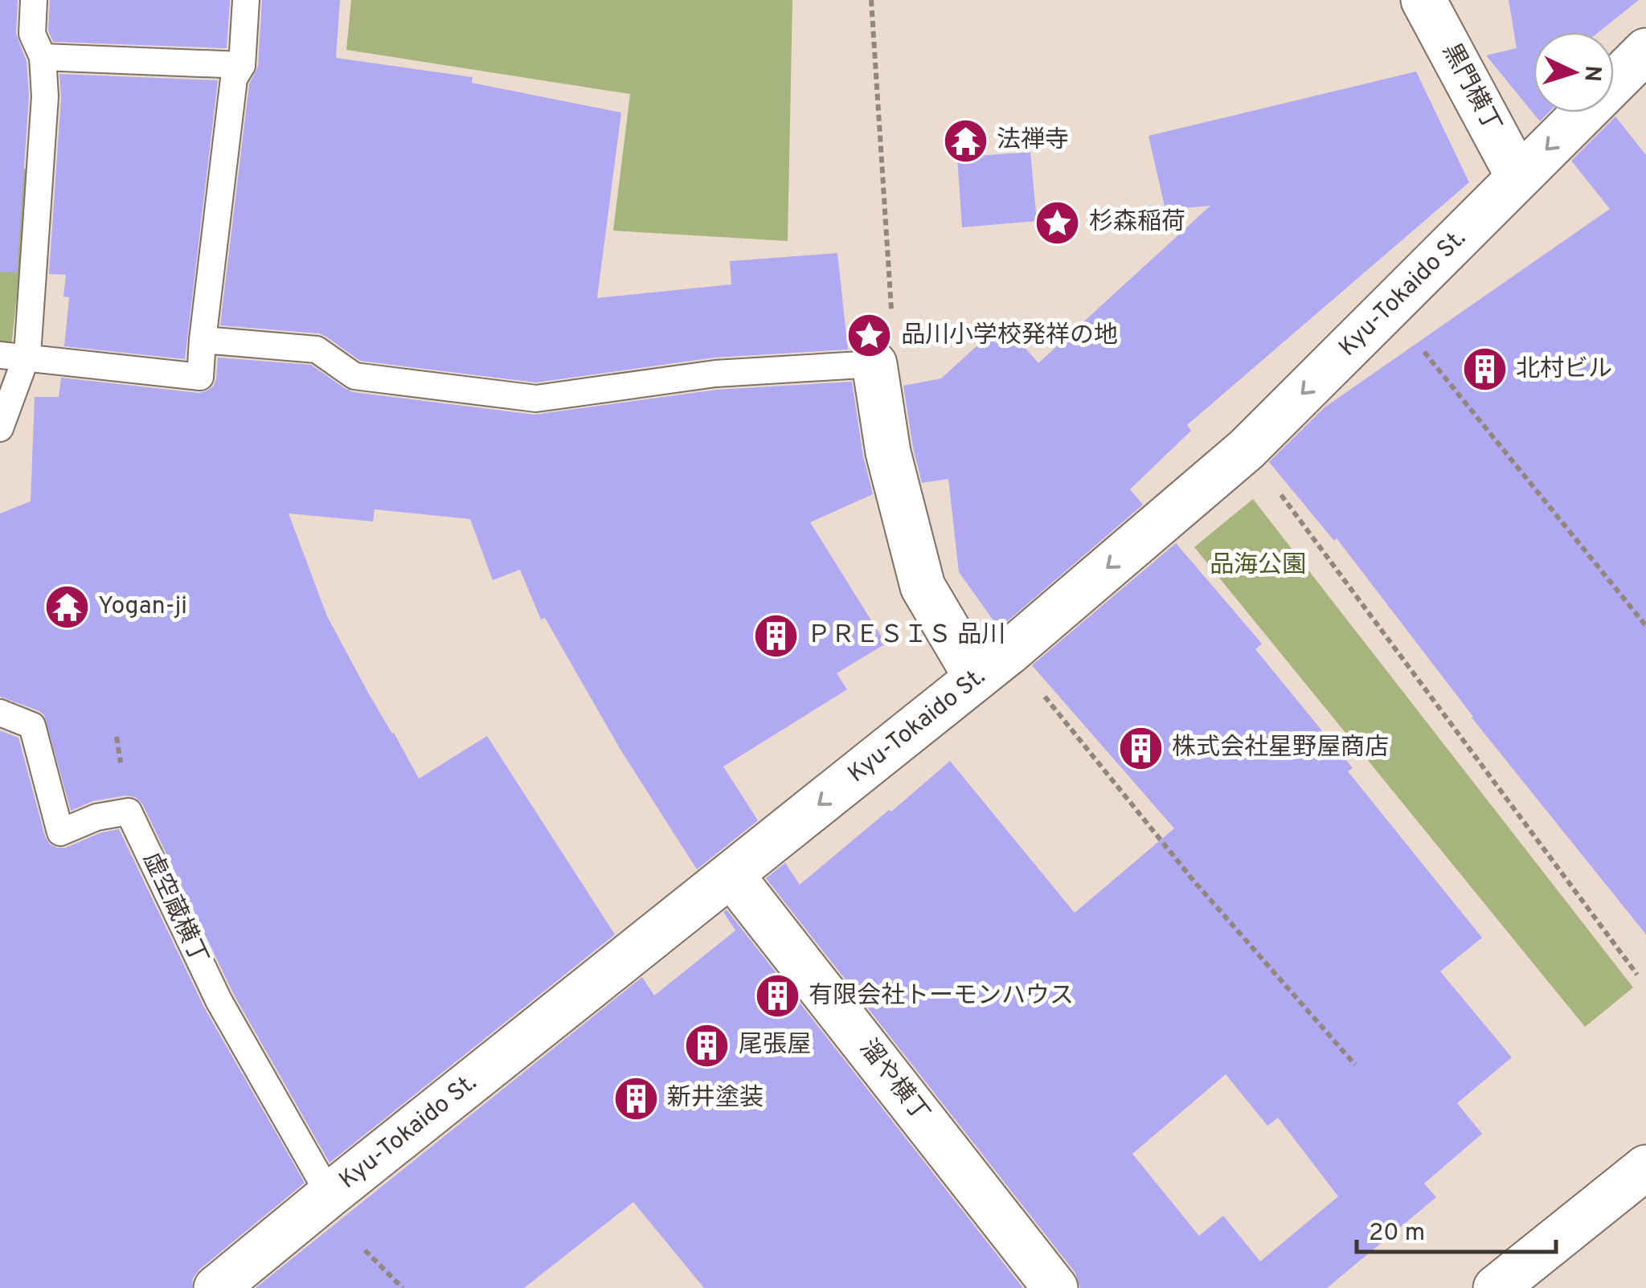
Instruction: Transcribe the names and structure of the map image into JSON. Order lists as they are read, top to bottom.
{
  "streets": {
    "street": ["黒門横丁", "Kyu-Tokaido St.", "溜や横丁"],
    "lane": ["虚空蔵横丁"]
  },
  "crossings": [
    ["黒門横丁", "Kyu-Tokaido St."],
    ["Kyu-Tokaido St.", "虚空蔵横丁"],
    ["Kyu-Tokaido St.", "溜や横丁"]
  ],
  "one_way": ["Kyu-Tokaido St."],
  "parks": ["品海公園"],
  "places": {
    "temple": ["法禅寺", "Yogan-ji"],
    "place": ["杉森稲荷", "品川小学校発祥の地"],
    "building": [
      "北村ビル",
      "ＰＲＥＳＩＳ 品川",
      "株式会社星野屋商店",
      "有限会社トーモンハウス",
      "尾張屋",
      "新井塗装"
    ]
  },
  "scale_bar": "20 m",
  "north": "right"
}
